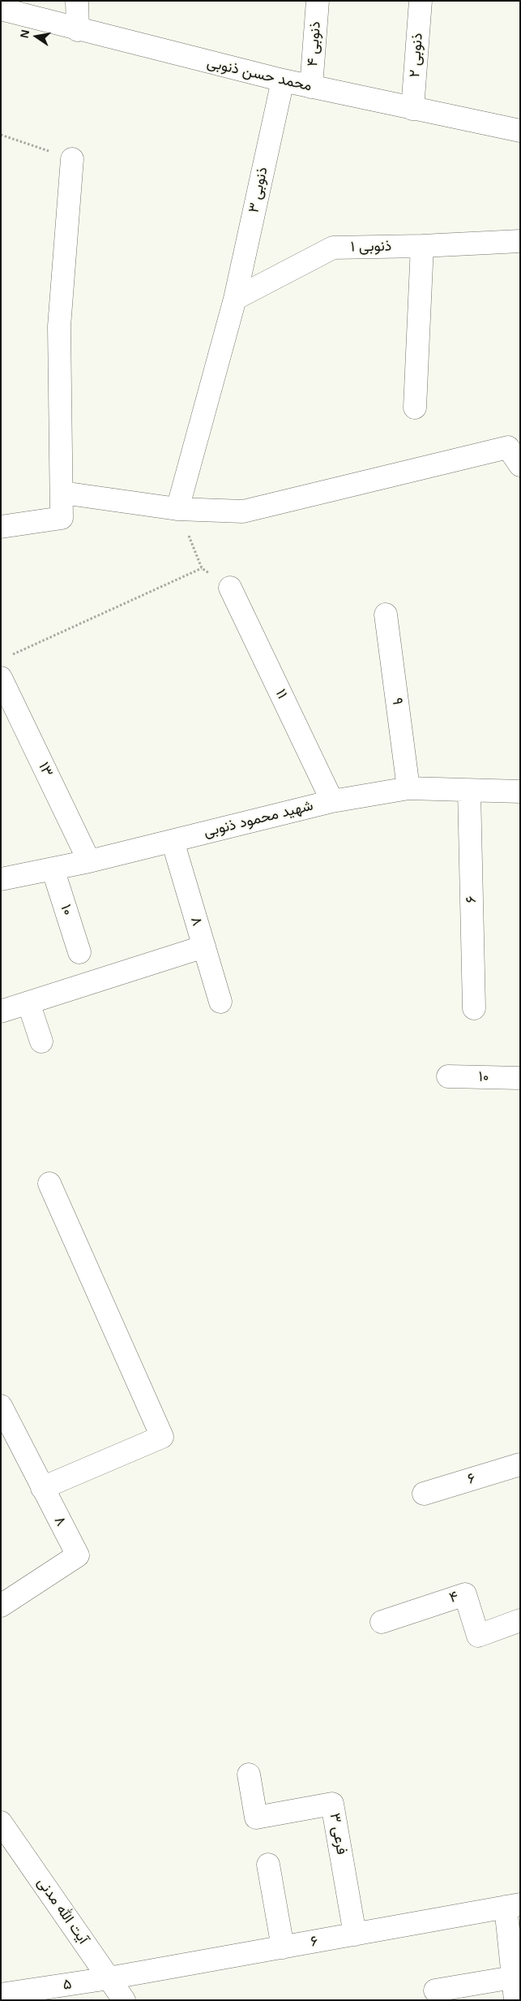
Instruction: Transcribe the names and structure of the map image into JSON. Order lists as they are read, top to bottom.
{
  "streets": {
    "street": [
      "ذنوبی ۴",
      "ذنوبی ۲",
      "محمد حسن ذنوبی",
      "ذنوبی ۳",
      "ذنوبی ۱",
      "۱۱",
      "۹",
      "۱۳",
      "شهید محمود ذنوبی",
      "۶",
      "۱۰",
      "۸",
      "۴",
      "فرعی ۳",
      "آیت الله مدنی",
      "۵"
    ]
  },
  "crossings": [
    ["ذنوبی ۴", "محمد حسن ذنوبی"],
    ["ذنوبی ۲", "محمد حسن ذنوبی"],
    ["محمد حسن ذنوبی", "ذنوبی ۳"],
    ["ذنوبی ۳", "ذنوبی ۱"],
    ["۱۱", "شهید محمود ذنوبی"],
    ["۹", "شهید محمود ذنوبی"],
    ["۱۳", "شهید محمود ذنوبی"],
    ["شهید محمود ذنوبی", "۶"],
    ["شهید محمود ذنوبی", "۱۰"],
    ["شهید محمود ذنوبی", "۸"],
    ["۶", "فرعی ۳"],
    ["۶", "آیت الله مدنی"],
    ["۶", "۵"],
    ["آیت الله مدنی", "۵"]
  ],
  "north": "left"
}
